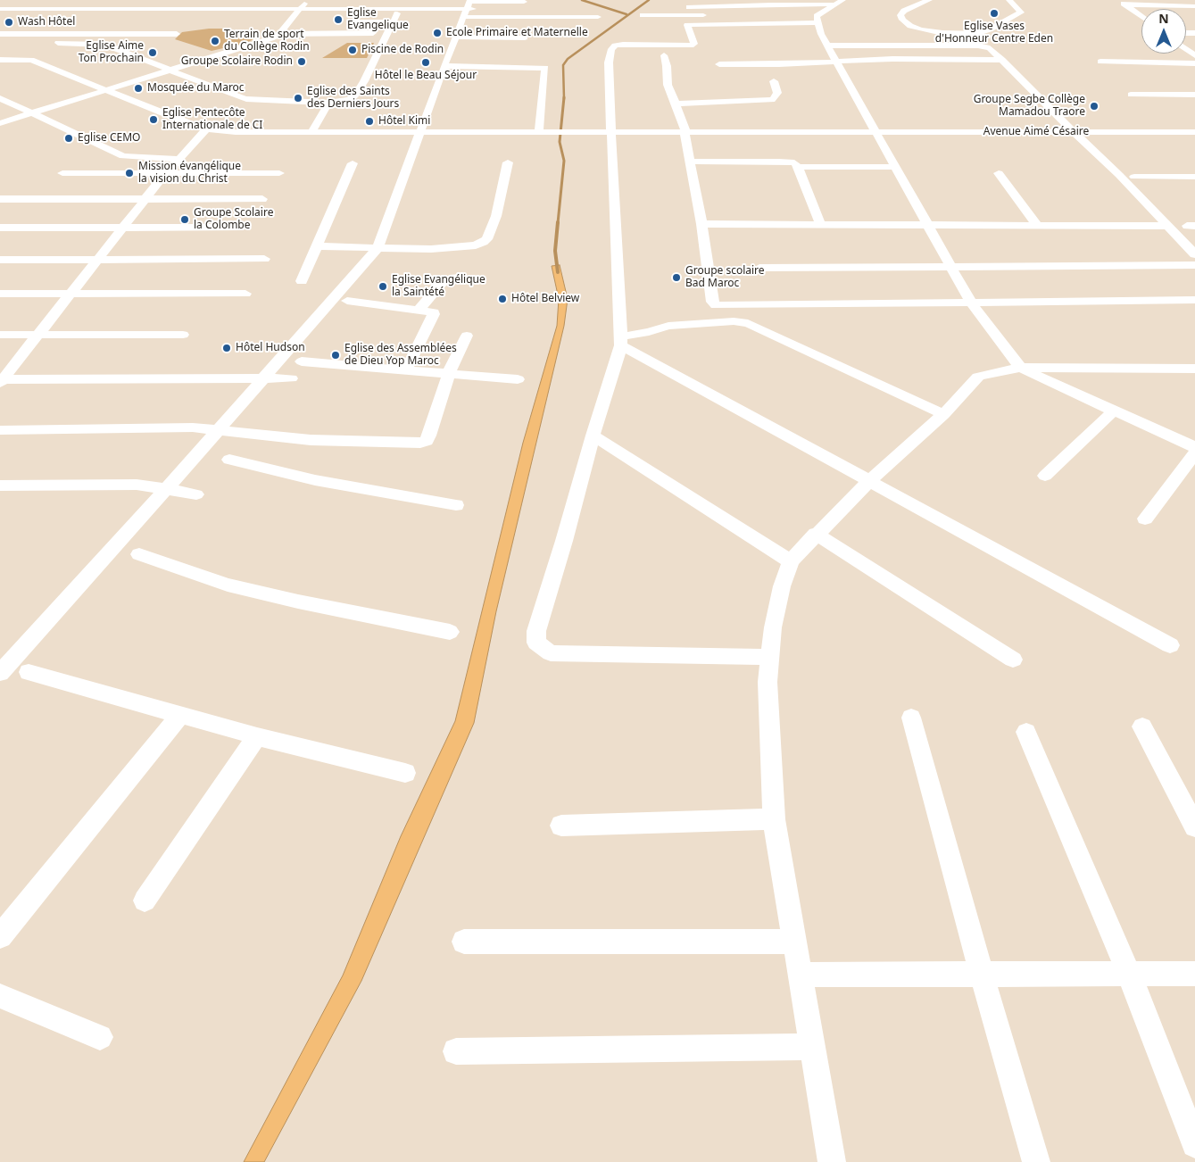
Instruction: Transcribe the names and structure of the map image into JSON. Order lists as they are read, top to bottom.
{
  "streets": {
    "street": ["Avenue Aimé Césaire"]
  },
  "places": [
    "Eglise Vases d'Honneur Centre Eden",
    "Eglise Evangelique",
    "Wash Hôtel",
    "Ecole Primaire et Maternelle",
    "Terrain de sport du Collège Rodin",
    "Piscine de Rodin",
    "Eglise Aime Ton Prochain",
    "Groupe Scolaire Rodin",
    "Hôtel le Beau Séjour",
    "Mosquée du Maroc",
    "Eglise des Saints des Derniers Jours",
    "Groupe Segbe Collège Mamadou Traore",
    "Eglise Pentecôte Internationale de CI",
    "Hôtel Kimi",
    "Eglise CEMO",
    "Mission évangélique la vision du Christ",
    "Groupe Scolaire la Colombe",
    "Groupe scolaire Bad Maroc",
    "Eglise Evangélique la Saintété",
    "Hôtel Belview",
    "Hôtel Hudson",
    "Eglise des Assemblées de Dieu Yop Maroc"
  ],
  "north": "top"
}
